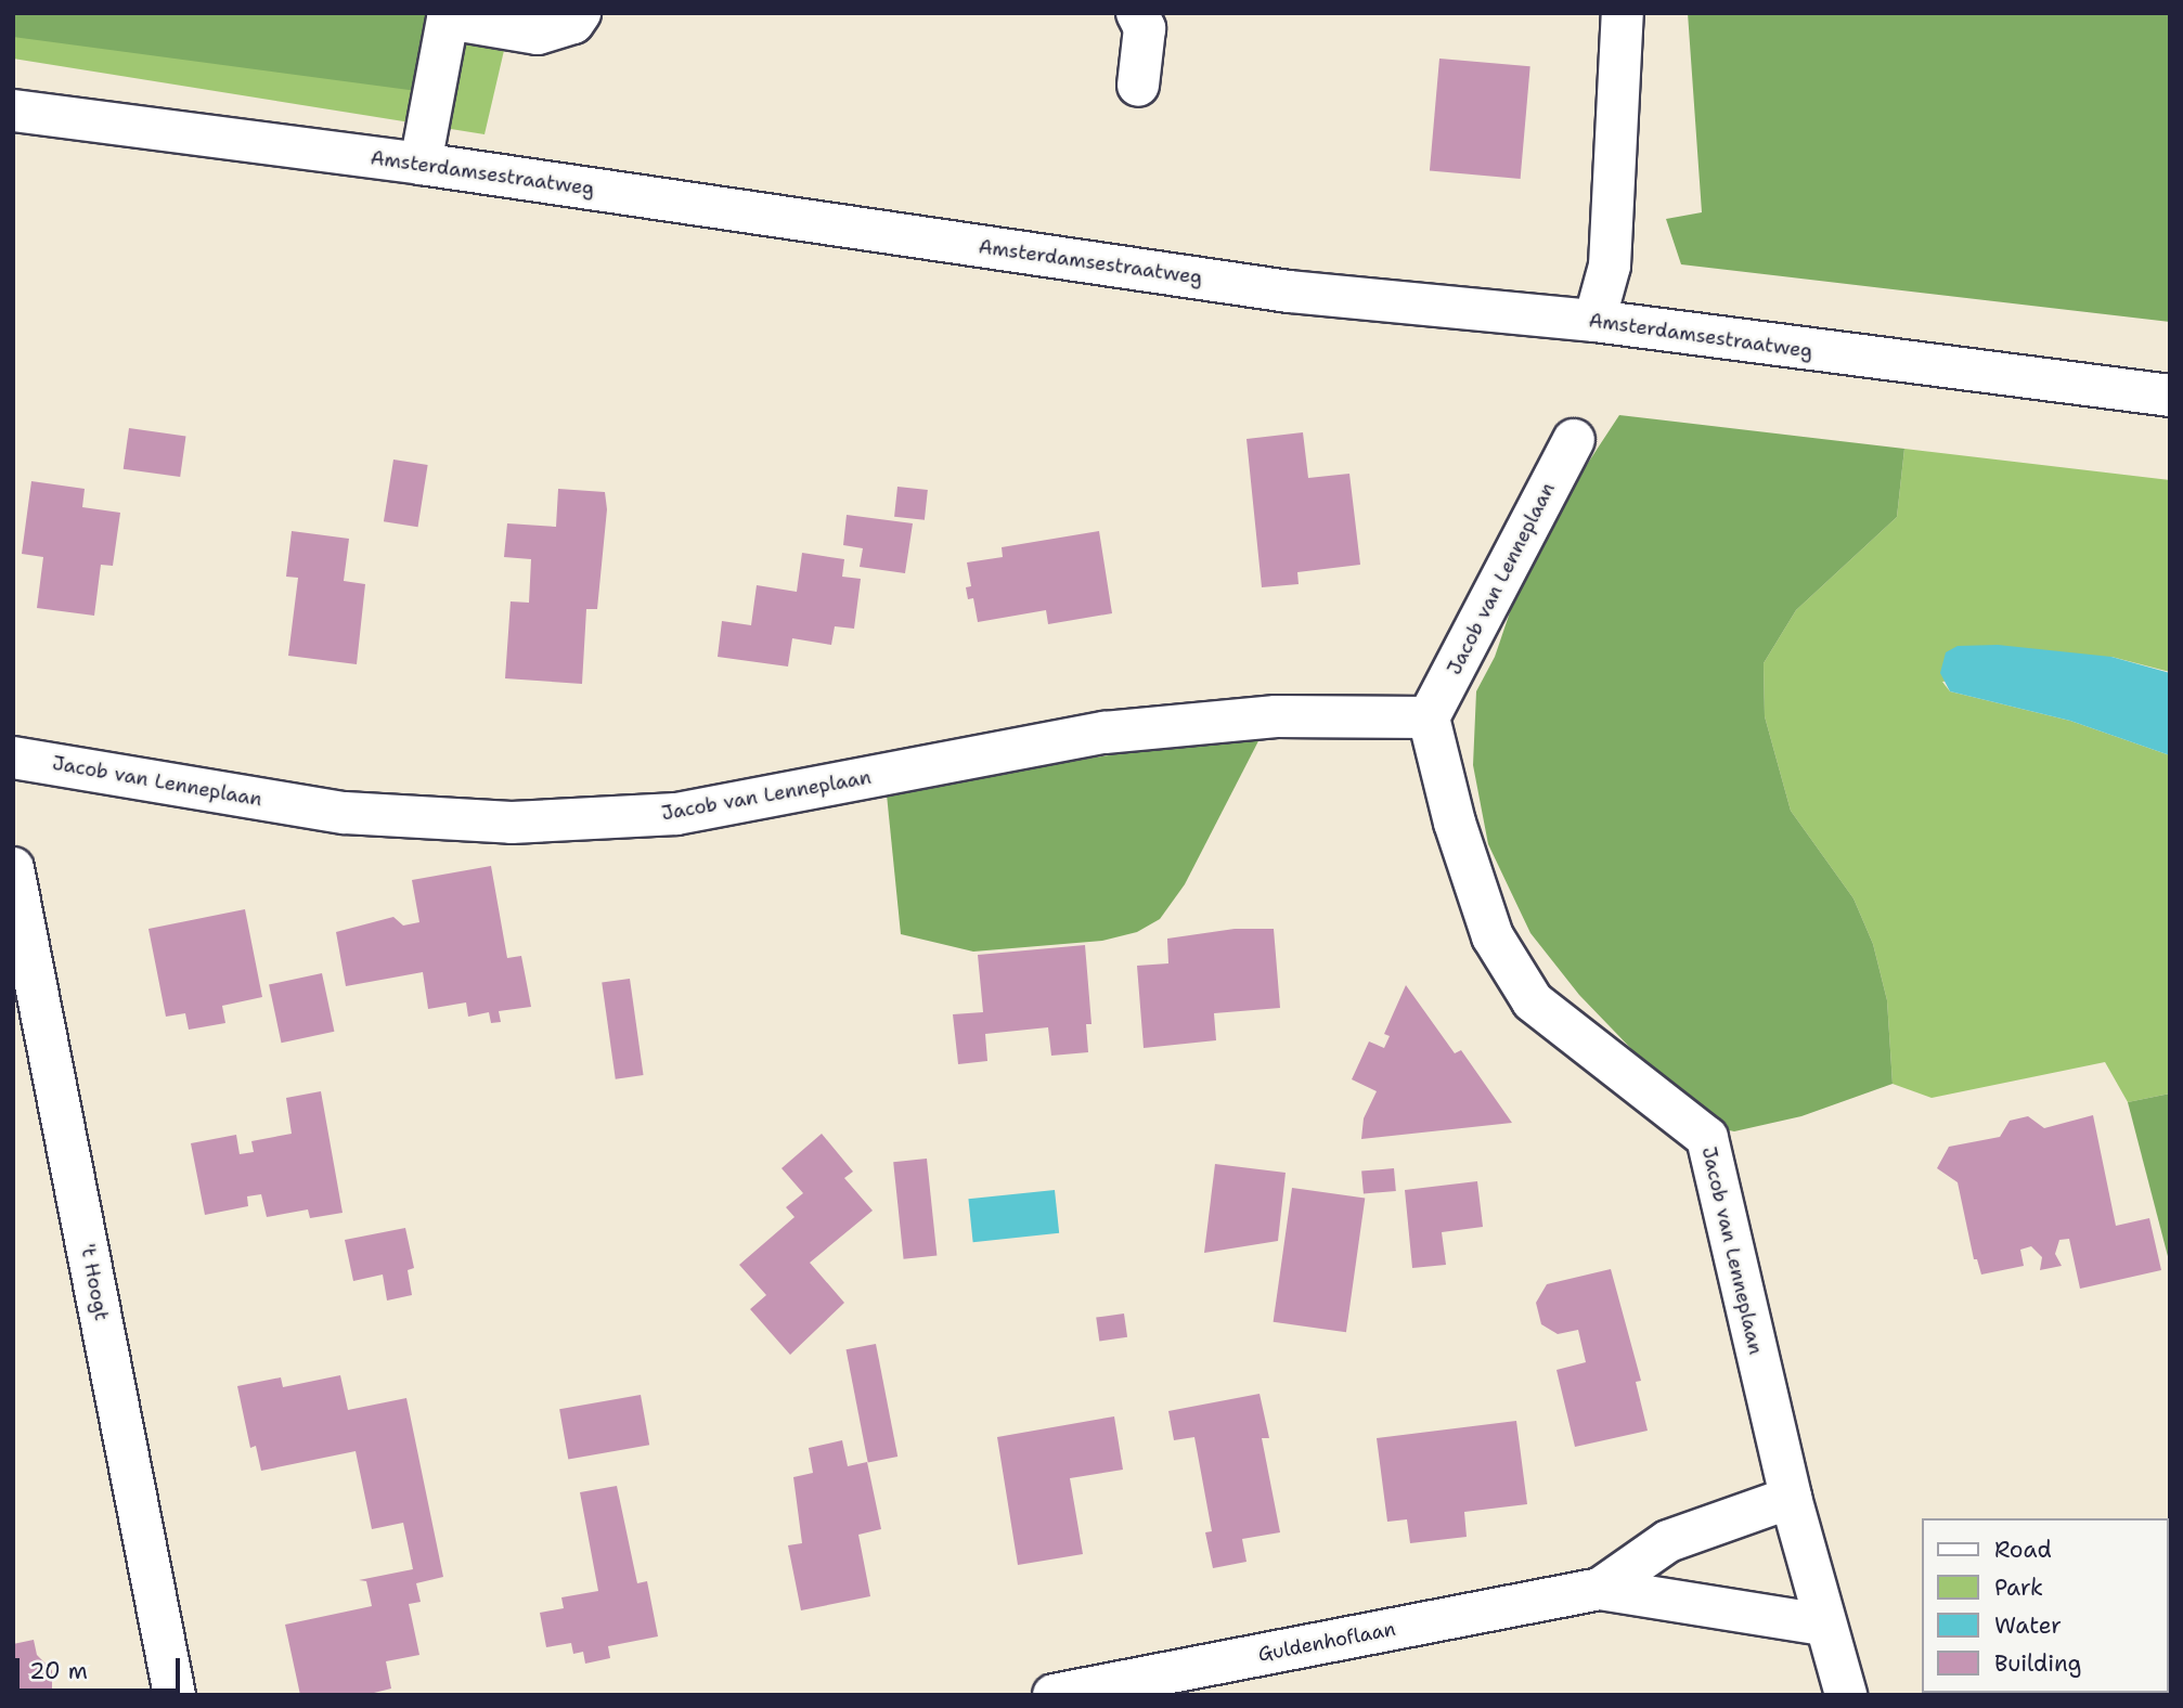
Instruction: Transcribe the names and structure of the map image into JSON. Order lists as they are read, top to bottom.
{
  "streets": {
    "street": [
      "Amsterdamsestraatweg",
      "Jacob van Lenneplaan",
      "'t Hoogt",
      "Guldenhoflaan"
    ]
  },
  "crossings": [
    ["Jacob van Lenneplaan", "Guldenhoflaan"]
  ],
  "legend": [
    "Road",
    "Park",
    "Water",
    "Building"
  ],
  "scale_bar": "20 m"
}
